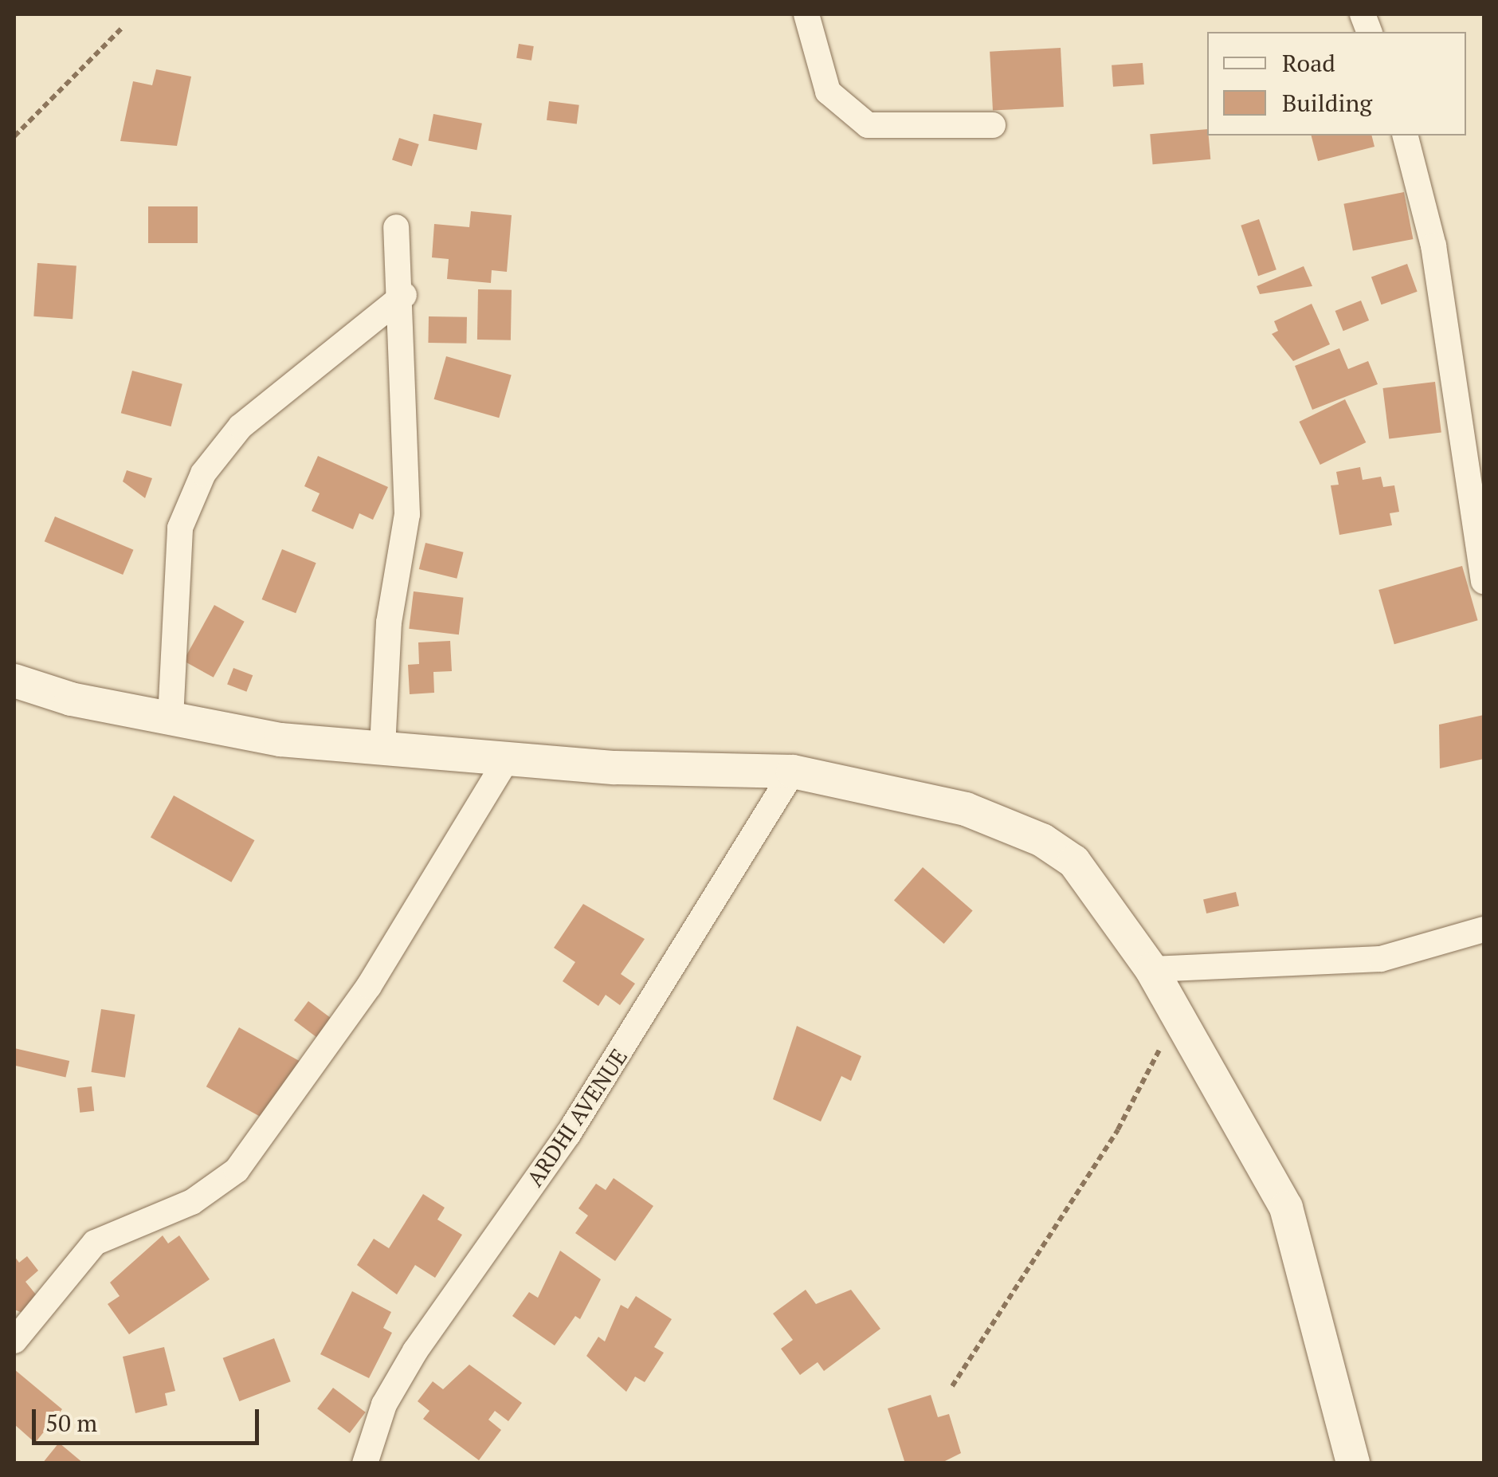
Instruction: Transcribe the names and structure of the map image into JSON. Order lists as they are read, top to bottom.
{
  "streets": {
    "street": ["ARDHI AVENUE"]
  },
  "legend": ["Road", "Building"],
  "scale_bar": "50 m"
}
